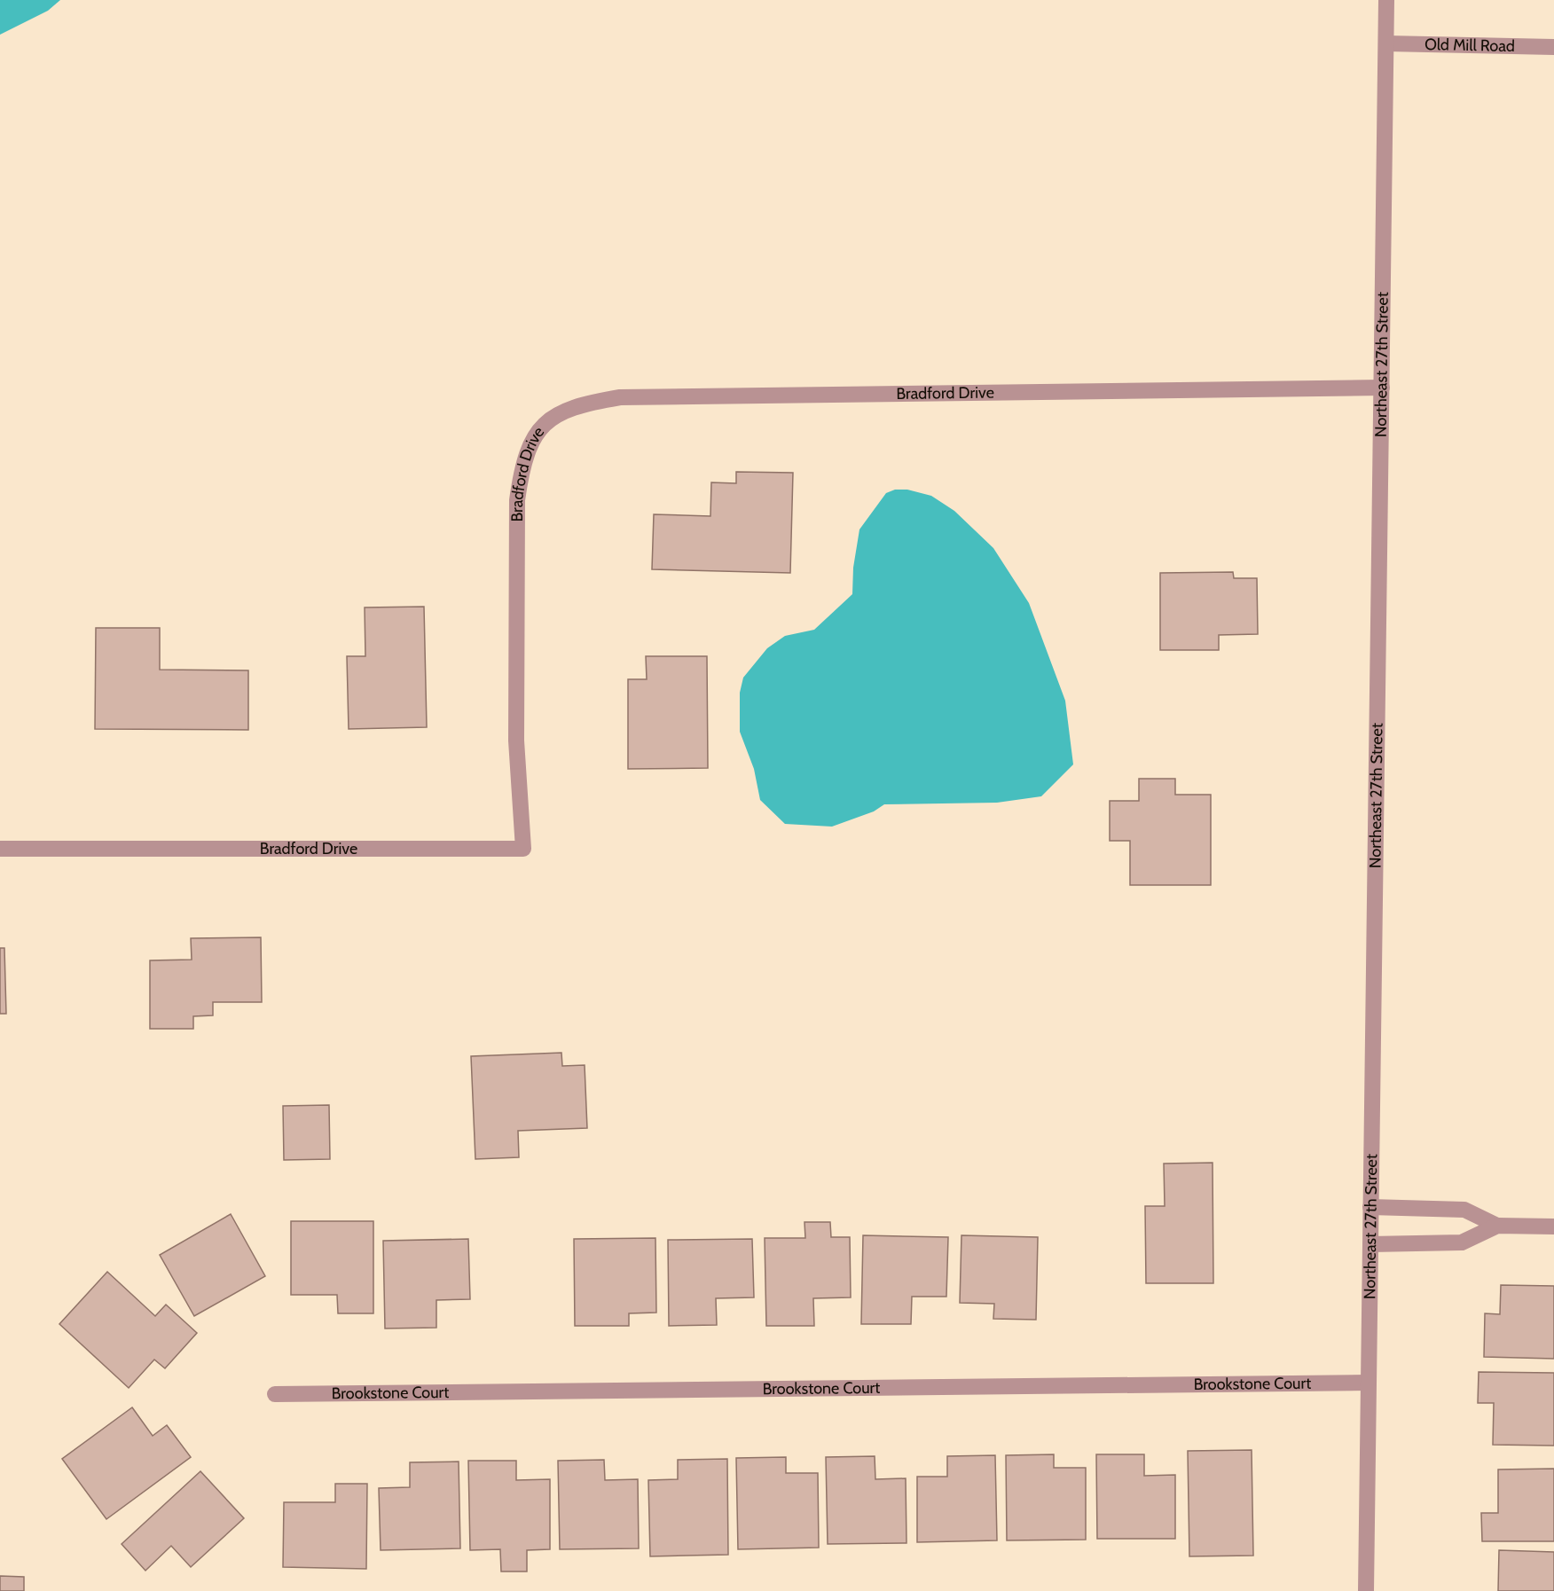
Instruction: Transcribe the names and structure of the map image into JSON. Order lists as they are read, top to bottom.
{
  "streets": {
    "street": [
      "Old Mill Road",
      "Northeast 27th Street",
      "Bradford Drive",
      "Brookstone Court"
    ]
  },
  "crossings": [
    ["Old Mill Road", "Northeast 27th Street"],
    ["Northeast 27th Street", "Bradford Drive"],
    ["Northeast 27th Street", "Brookstone Court"]
  ]
}
